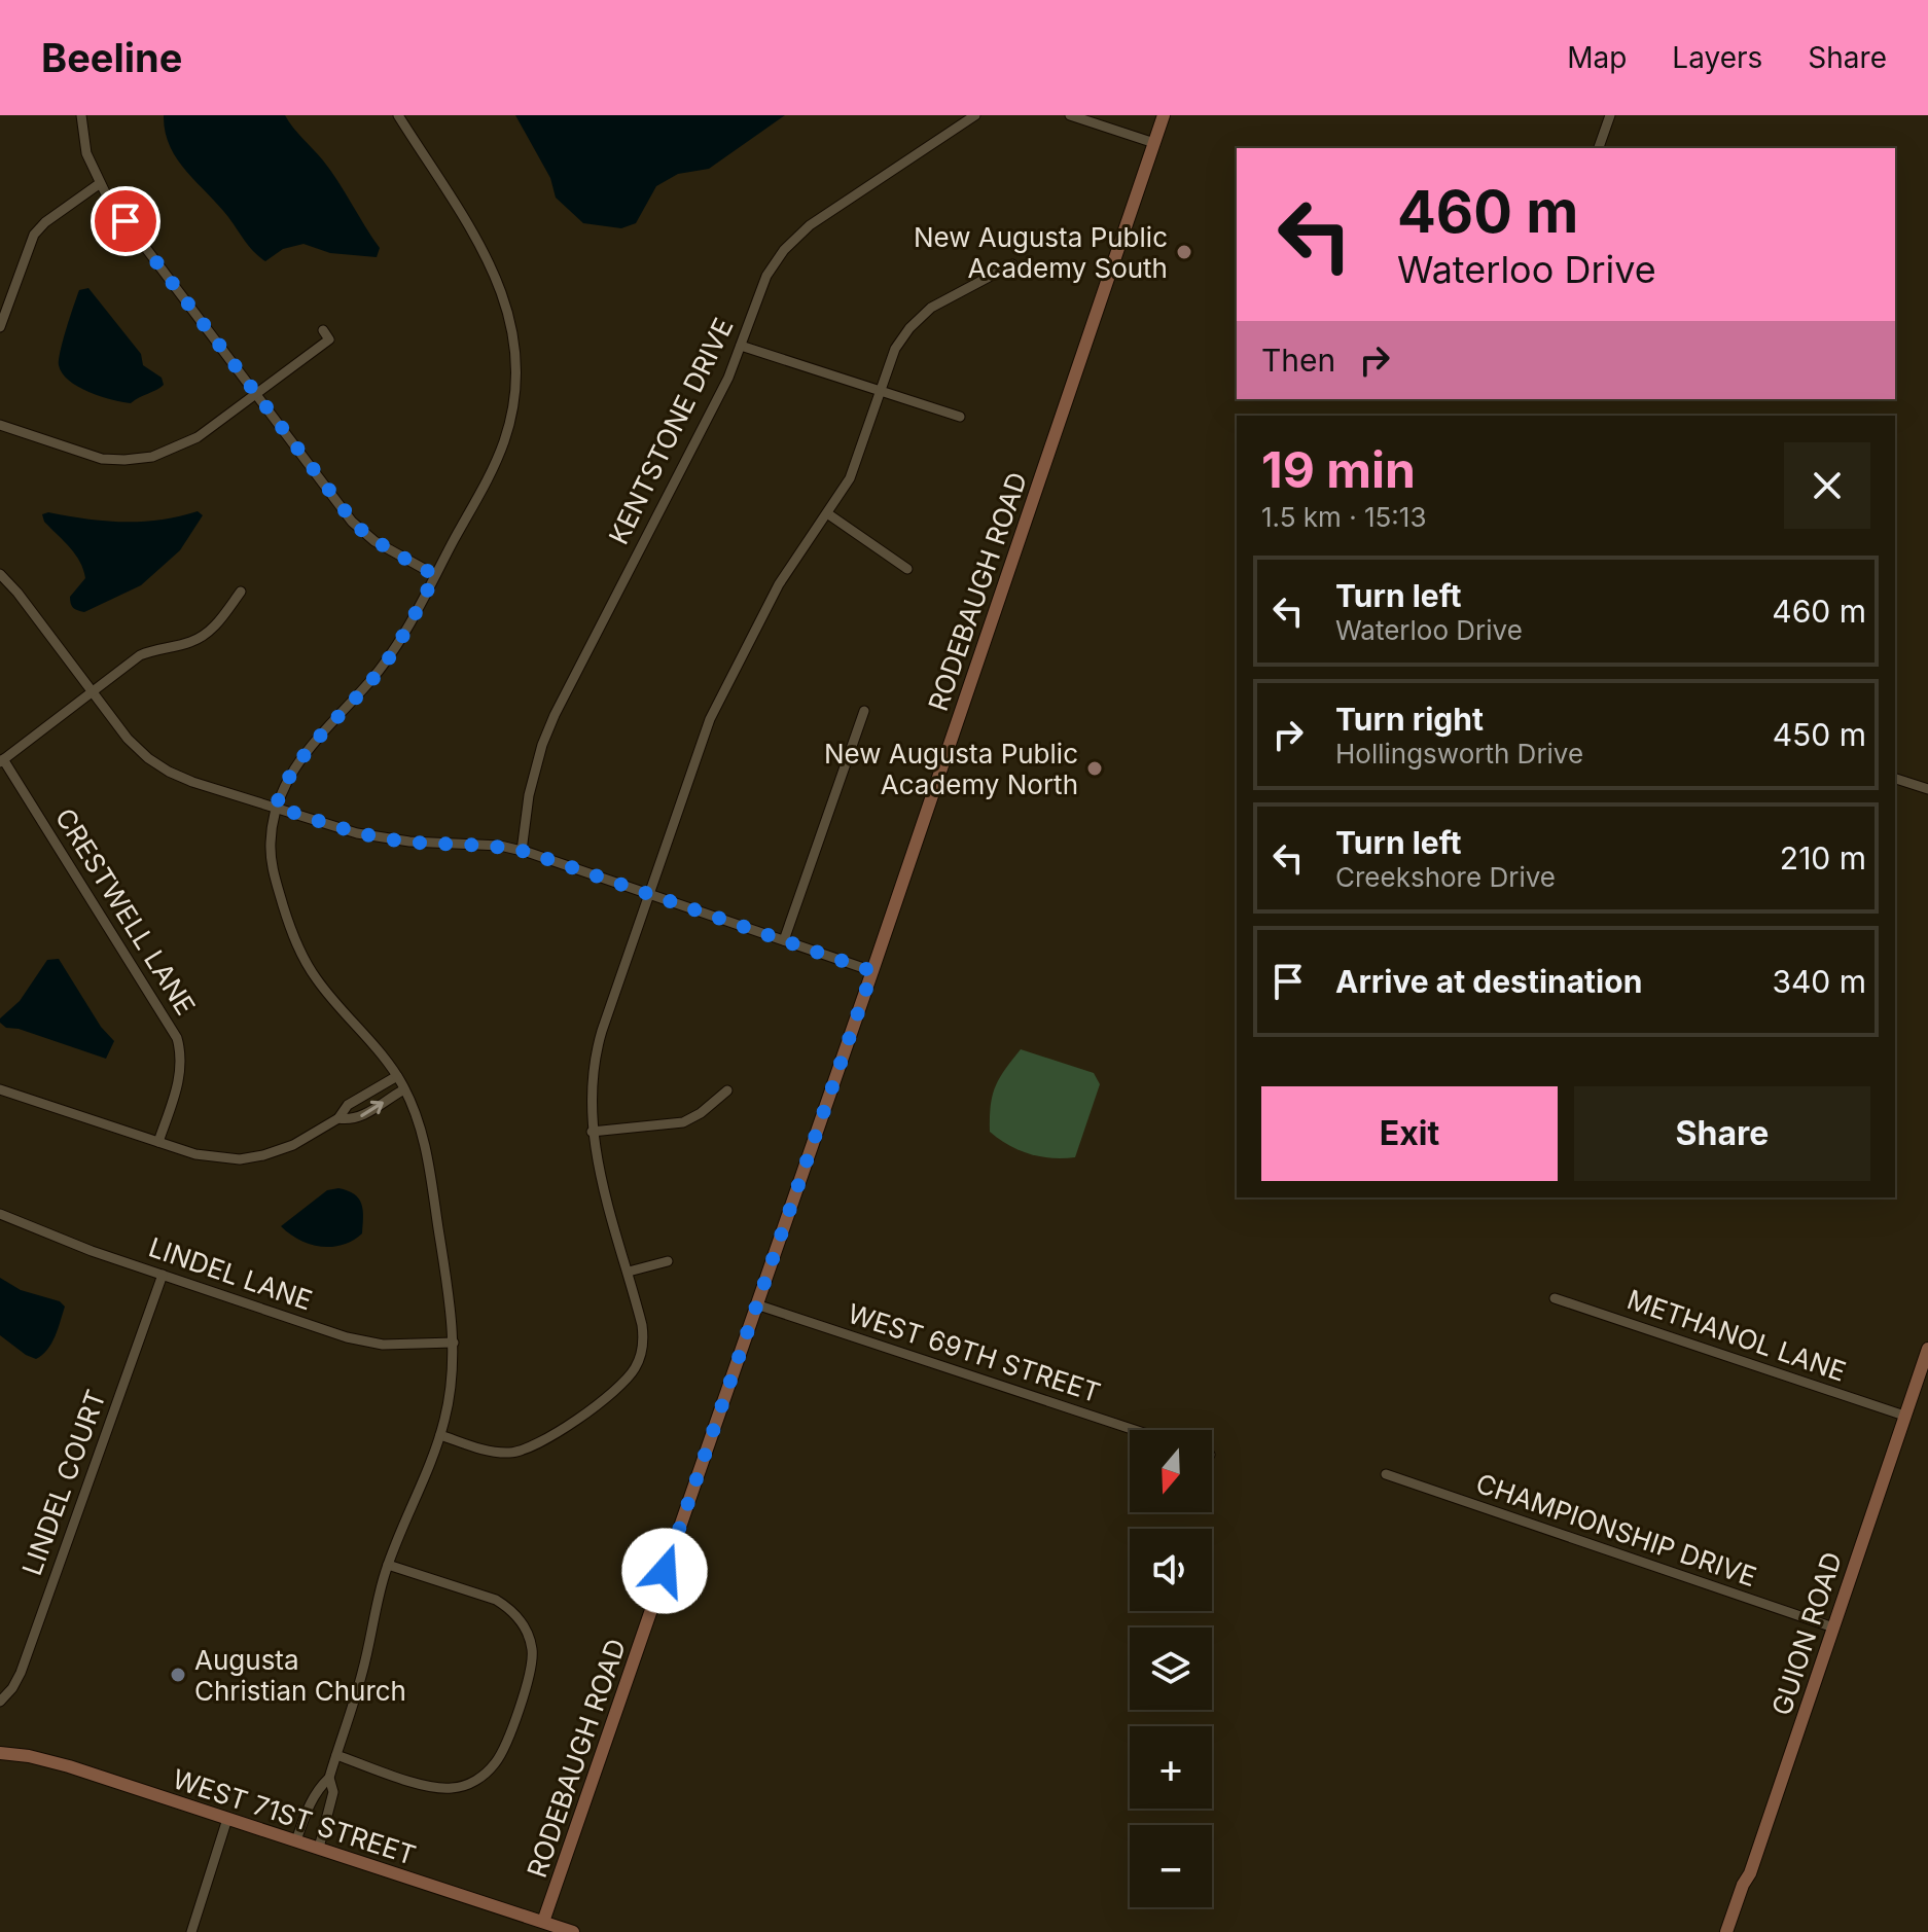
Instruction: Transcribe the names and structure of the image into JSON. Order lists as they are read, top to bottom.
{
  "streets": {
    "street": [
      "KENTSTONE DRIVE",
      "RODEBAUGH ROAD",
      "CRESTWELL LANE",
      "LINDEL LANE",
      "METHANOL LANE",
      "WEST 69TH STREET",
      "LINDEL COURT",
      "CHAMPIONSHIP DRIVE",
      "GUION ROAD",
      "WEST 71ST STREET"
    ]
  },
  "crossings": [
    ["RODEBAUGH ROAD", "WEST 69TH STREET"],
    ["RODEBAUGH ROAD", "WEST 71ST STREET"],
    ["LINDEL LANE", "LINDEL COURT"],
    ["METHANOL LANE", "GUION ROAD"],
    ["CHAMPIONSHIP DRIVE", "GUION ROAD"]
  ],
  "places": ["New Augusta Public Academy South", "New Augusta Public Academy North", "Augusta Christian Church"],
  "north": "bottom",
  "page": {
    "header": "Beeline",
    "nav": ["Map", "Layers", "Share"],
    "turn": ["460 m", "Waterloo Drive"],
    "then": "Then",
    "heading": ["19 min", "1.5 km · 15:13"],
    "list": [
      {
        "name": "Turn left",
        "note": "Waterloo Drive",
        "value": "460 m"
      },
      {
        "name": "Turn right",
        "note": "Hollingsworth Drive",
        "value": "450 m"
      },
      {
        "name": "Turn left",
        "note": "Creekshore Drive",
        "value": "210 m"
      },
      {
        "name": "Arrive at destination",
        "value": "340 m"
      }
    ],
    "buttons": ["Exit", "Share"],
    "map_buttons": ["+", "−"]
  }
}
